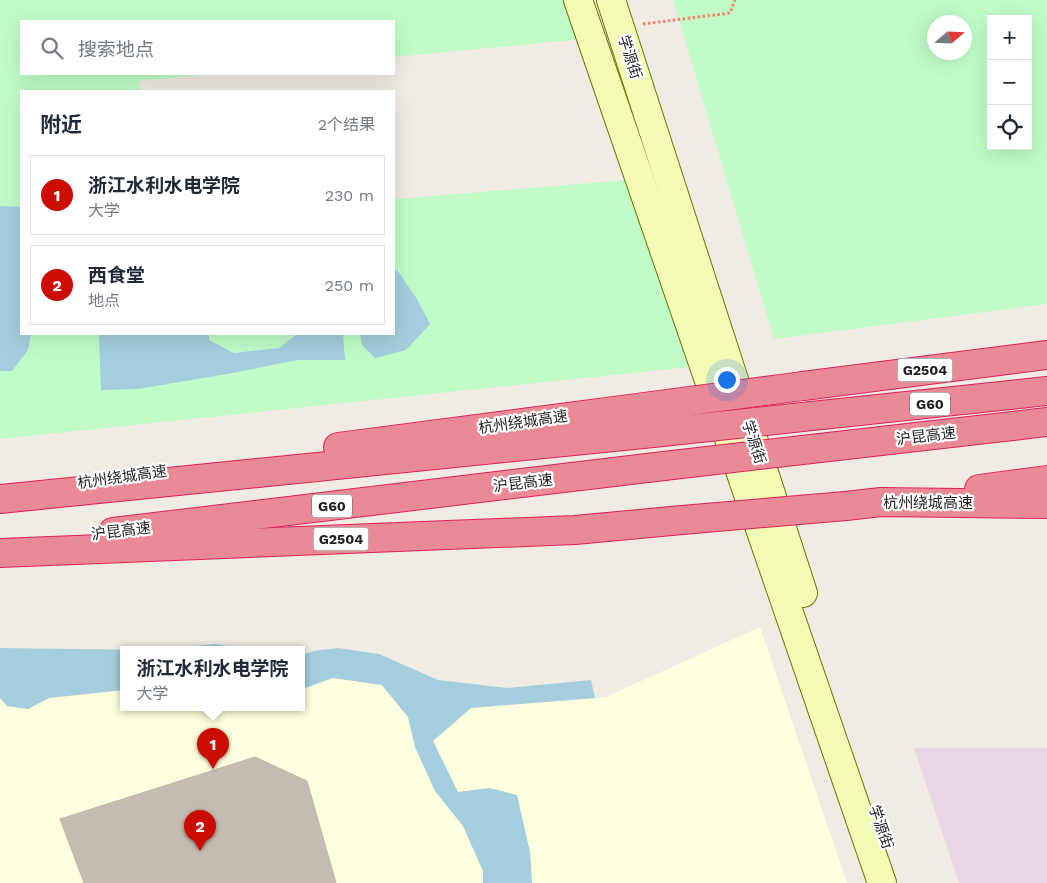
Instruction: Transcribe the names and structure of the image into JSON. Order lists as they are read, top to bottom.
{
  "streets": {
    "highway": [
      "G2504",
      "G60",
      "杭州绕城高速",
      "沪昆高速"
    ],
    "main road": ["学源街"]
  },
  "north": "right",
  "page": {
    "map_buttons": ["+", "−"],
    "search": "搜索地点",
    "heading": ["附近", "2个结果"],
    "list": [
      {
        "mark": "1",
        "name": "浙江水利水电学院",
        "note": "大学",
        "value": "230 m"
      },
      {
        "mark": "2",
        "name": "西食堂",
        "note": "地点",
        "value": "250 m"
      }
    ],
    "popup": ["浙江水利水电学院", "大学"],
    "pins": ["1", "2"]
  }
}
